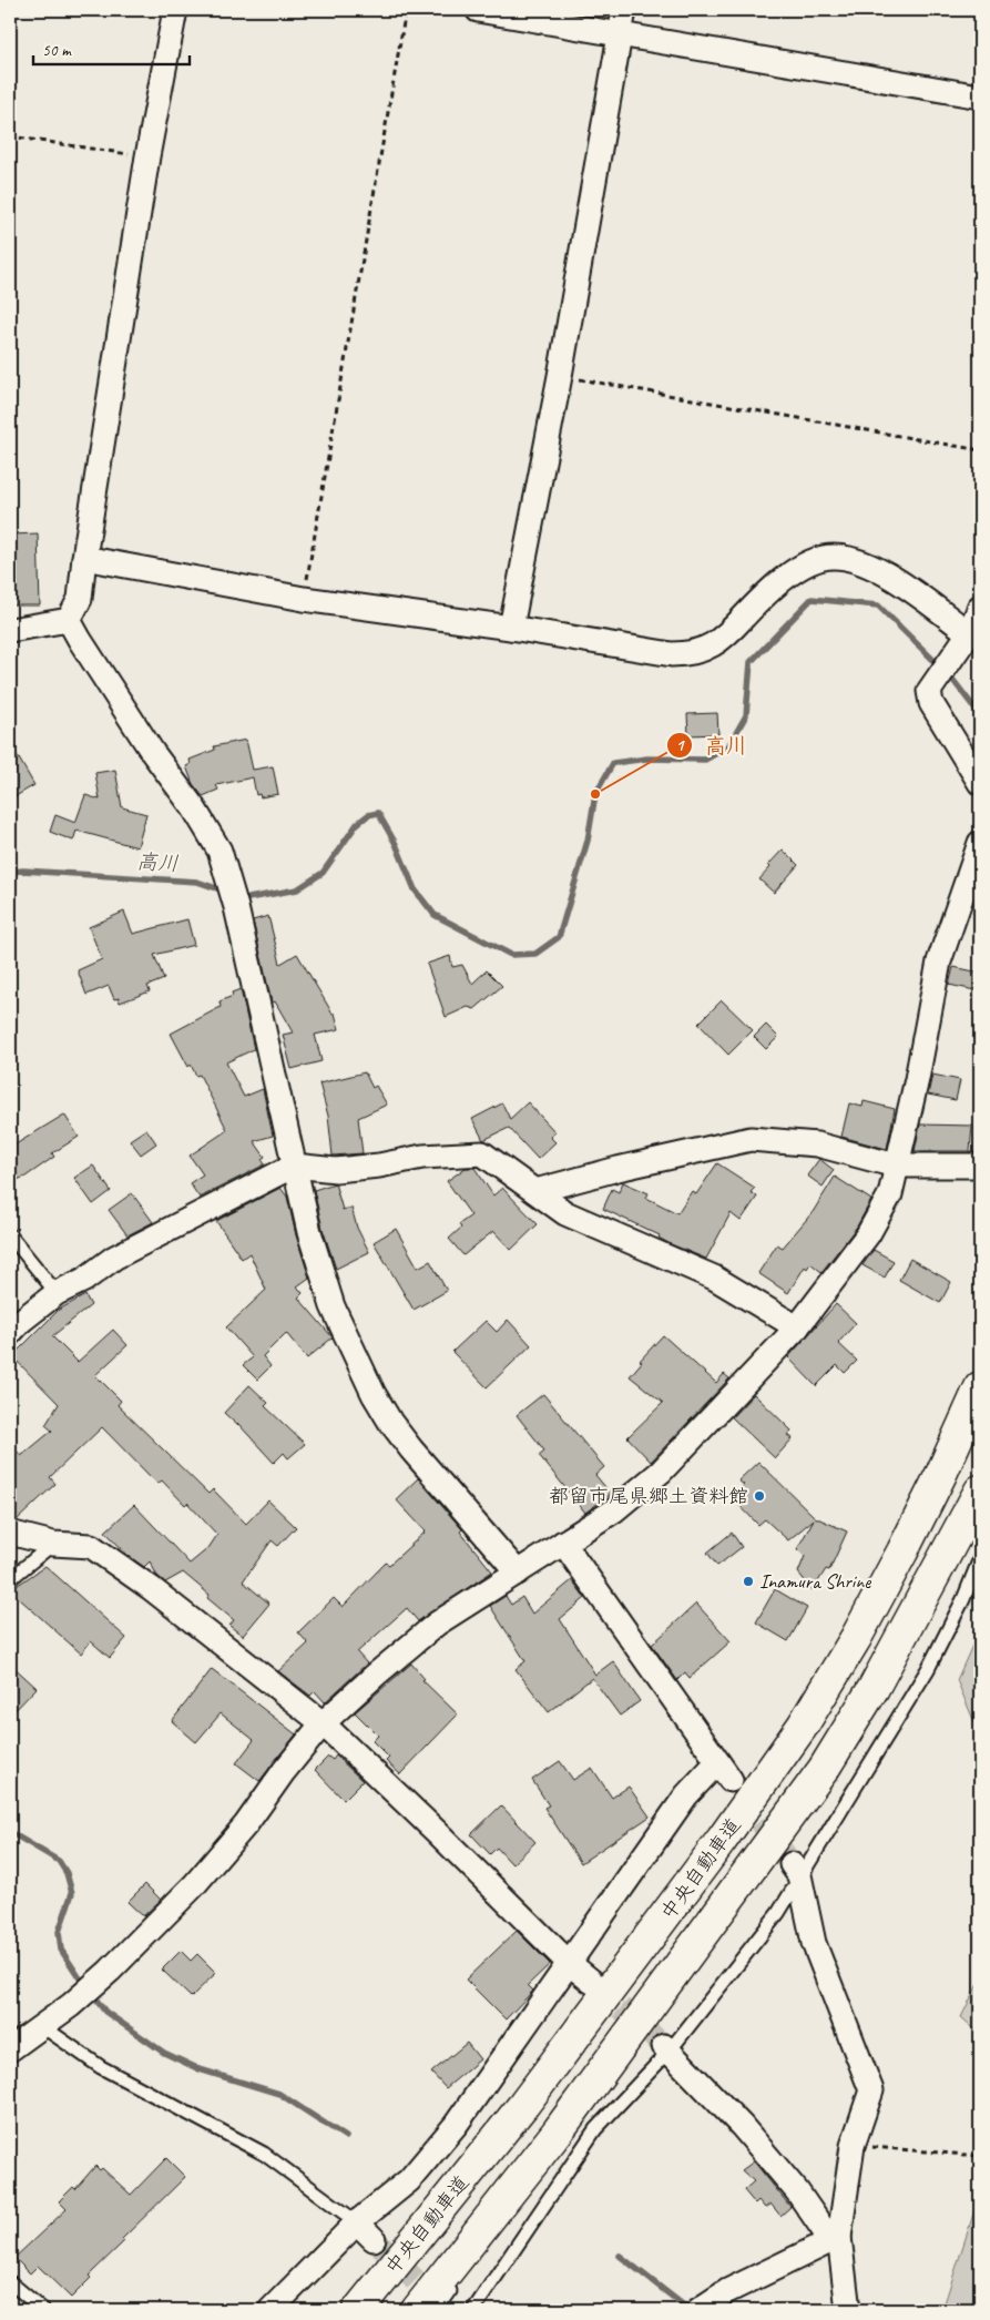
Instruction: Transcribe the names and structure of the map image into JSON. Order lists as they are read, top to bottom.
{
  "streets": {
    "highway": ["中央自動車道"]
  },
  "water": ["高川"],
  "places": ["高川", "都留市尾県郷土資料館", "Inamura Shrine"],
  "scale_bar": "50 m"
}
